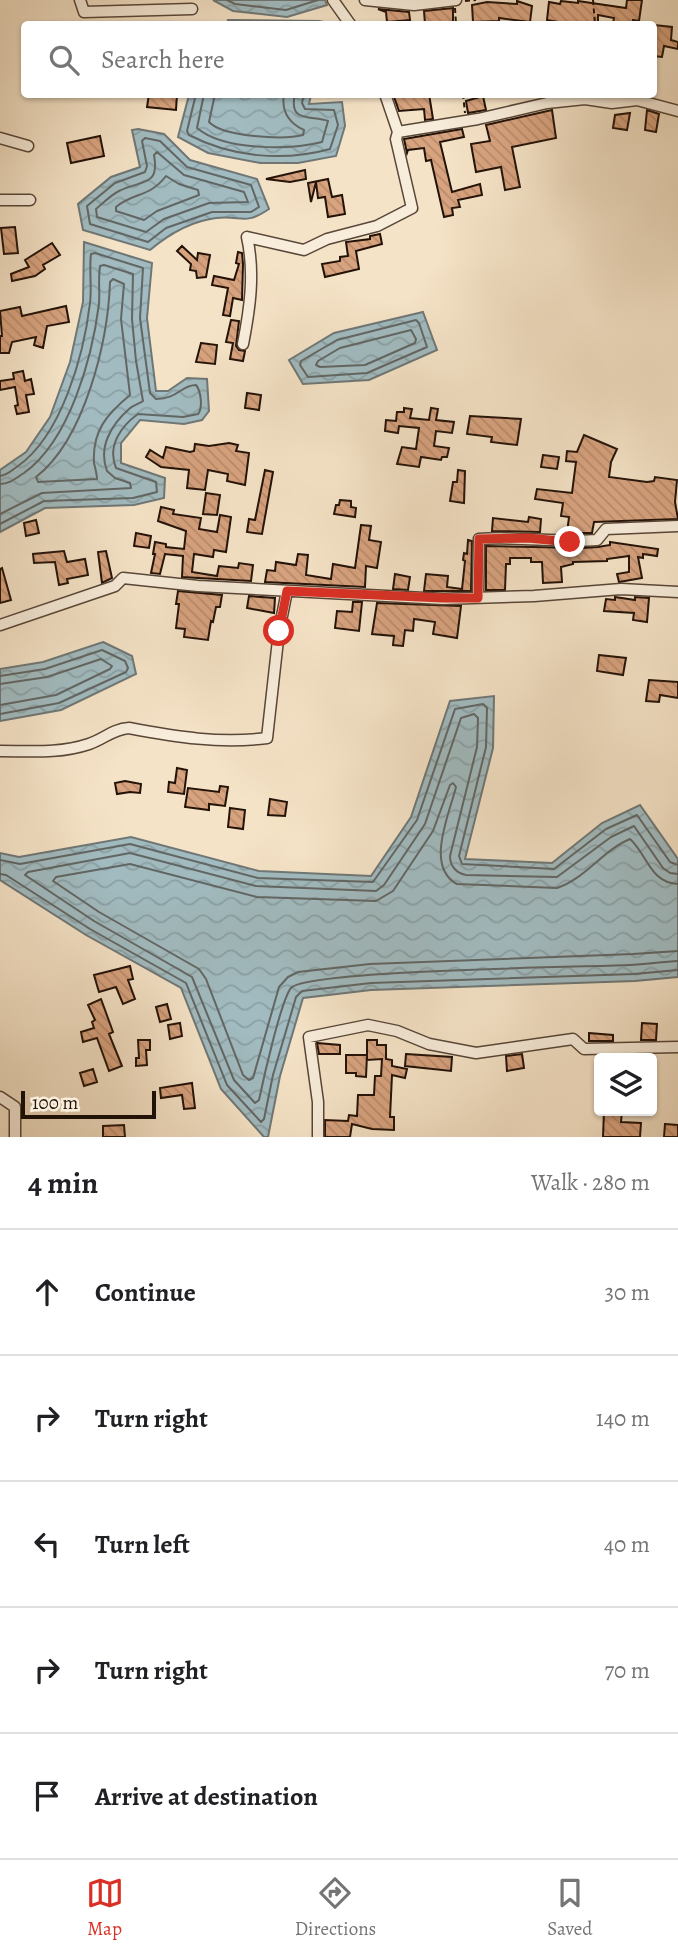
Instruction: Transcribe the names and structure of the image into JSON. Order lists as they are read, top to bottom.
{
  "scale_bar": "100 m",
  "page": {
    "search": "Search here",
    "scale": "100 m",
    "heading": ["4 min", "Walk · 280 m"],
    "list": [
      ["Continue", "30 m"],
      ["Turn right", "140 m"],
      ["Turn left", "40 m"],
      ["Turn right", "70 m"],
      "Arrive at destination"
    ],
    "nav": ["Map", "Directions", "Saved"]
  }
}
